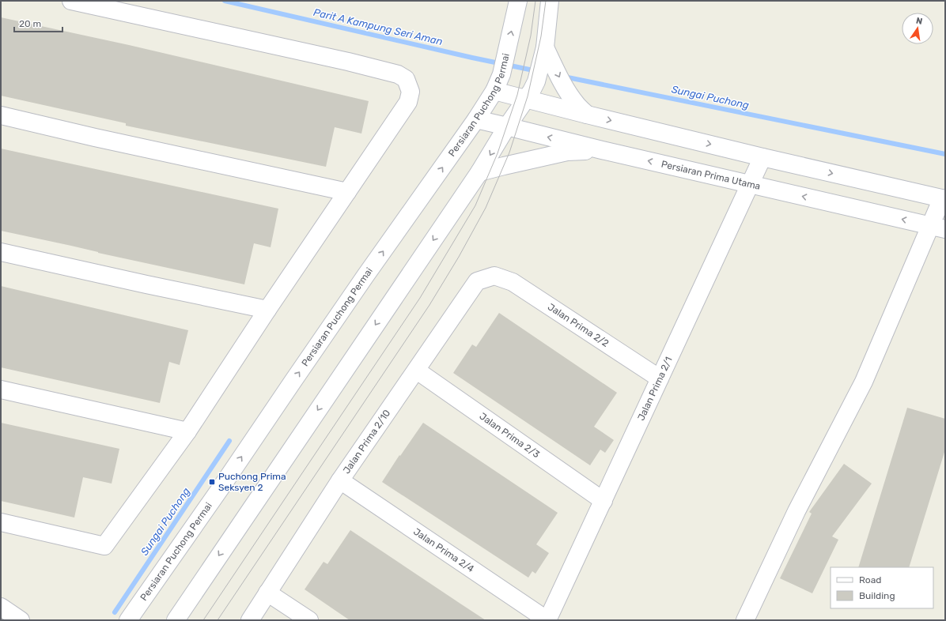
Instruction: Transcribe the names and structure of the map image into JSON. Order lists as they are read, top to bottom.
{
  "streets": {
    "street": [
      "Persiaran Puchong Permai",
      "Persiaran Prima Utama",
      "Jalan Prima 2/2",
      "Jalan Prima 2/1",
      "Jalan Prima 2/3",
      "Jalan Prima 2/10",
      "Jalan Prima 2/4"
    ]
  },
  "crossings": [
    ["Persiaran Puchong Permai", "Persiaran Prima Utama"],
    ["Persiaran Prima Utama", "Jalan Prima 2/1"],
    ["Jalan Prima 2/2", "Jalan Prima 2/1"],
    ["Jalan Prima 2/2", "Jalan Prima 2/10"],
    ["Jalan Prima 2/1", "Jalan Prima 2/3"],
    ["Jalan Prima 2/1", "Jalan Prima 2/4"],
    ["Jalan Prima 2/3", "Jalan Prima 2/10"],
    ["Jalan Prima 2/10", "Jalan Prima 2/4"]
  ],
  "water": ["Parit A Kampung Seri Aman", "Sungai Puchong"],
  "places": {
    "transit": ["Puchong Prima Seksyen 2"]
  },
  "legend": ["Road", "Building"],
  "scale_bar": "20 m",
  "north": "top"
}
